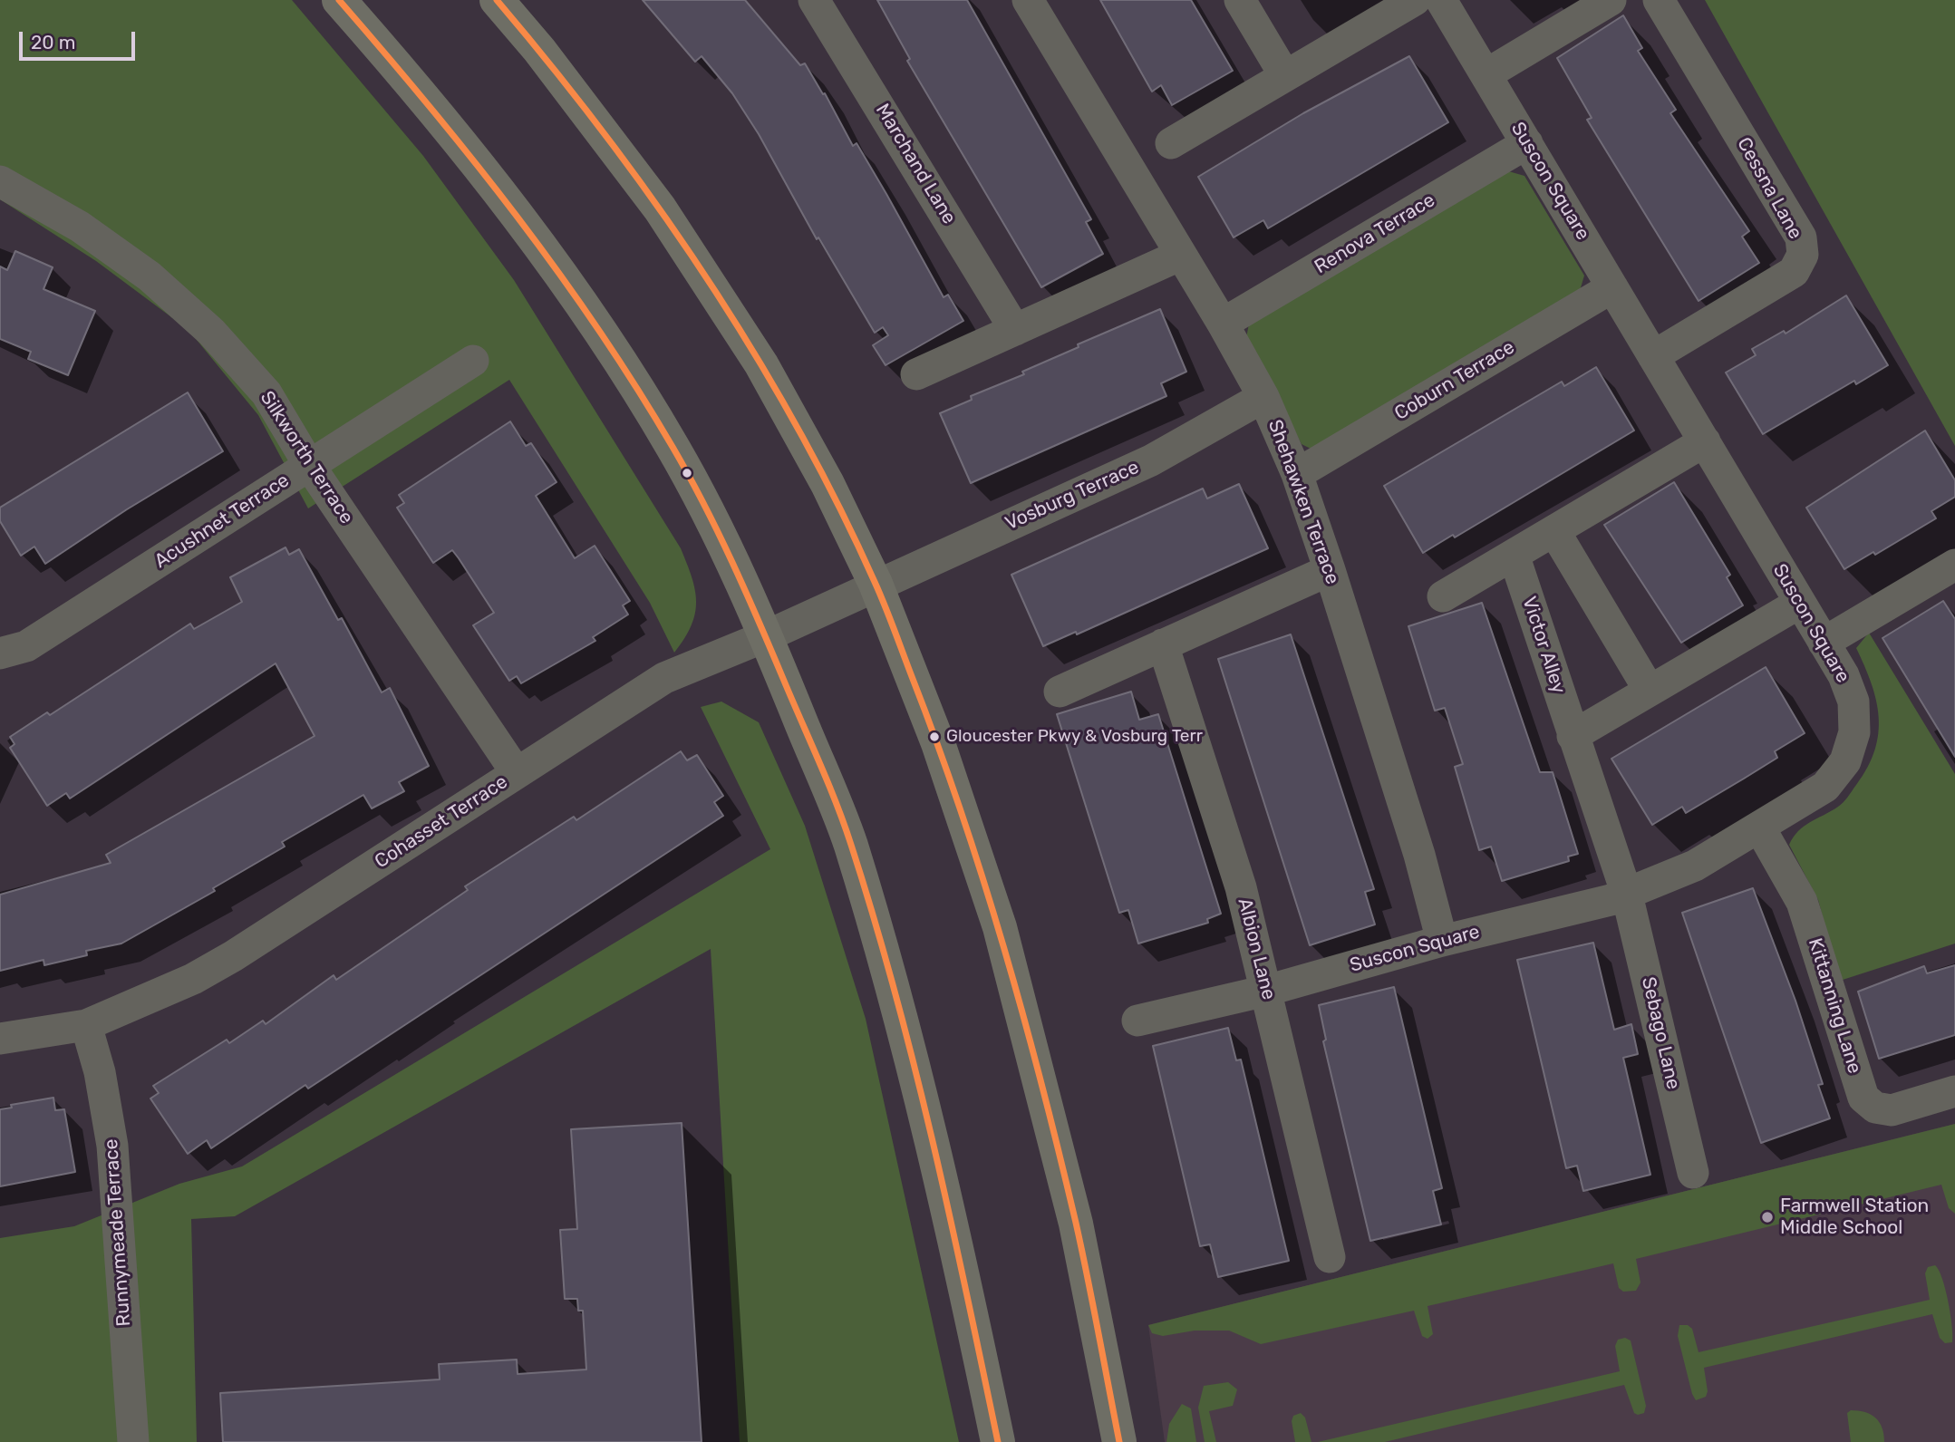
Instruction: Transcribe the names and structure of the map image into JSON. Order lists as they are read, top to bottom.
{
  "streets": {
    "street": [
      "Marchand Lane",
      "Suscon Square",
      "Cessna Lane",
      "Renova Terrace",
      "Coburn Terrace",
      "Silkworth Terrace",
      "Vosburg Terrace",
      "Shehawken Terrace",
      "Acushnet Terrace",
      "Victor Alley",
      "Cohasset Terrace",
      "Albion Lane",
      "Kittanning Lane",
      "Sebago Lane",
      "Runnymeade Terrace"
    ]
  },
  "crossings": [
    ["Suscon Square", "Cessna Lane"],
    ["Suscon Square", "Renova Terrace"],
    ["Suscon Square", "Coburn Terrace"],
    ["Suscon Square", "Shehawken Terrace"],
    ["Suscon Square", "Victor Alley"],
    ["Suscon Square", "Albion Lane"],
    ["Suscon Square", "Kittanning Lane"],
    ["Suscon Square", "Sebago Lane"],
    ["Renova Terrace", "Shehawken Terrace"],
    ["Coburn Terrace", "Shehawken Terrace"],
    ["Silkworth Terrace", "Acushnet Terrace"],
    ["Silkworth Terrace", "Cohasset Terrace"],
    ["Vosburg Terrace", "Shehawken Terrace"],
    ["Vosburg Terrace", "Cohasset Terrace"],
    ["Victor Alley", "Sebago Lane"],
    ["Cohasset Terrace", "Runnymeade Terrace"]
  ],
  "places": ["Gloucester Pkwy & Vosburg Terr", "Farmwell Station Middle School"],
  "scale_bar": "20 m"
}
